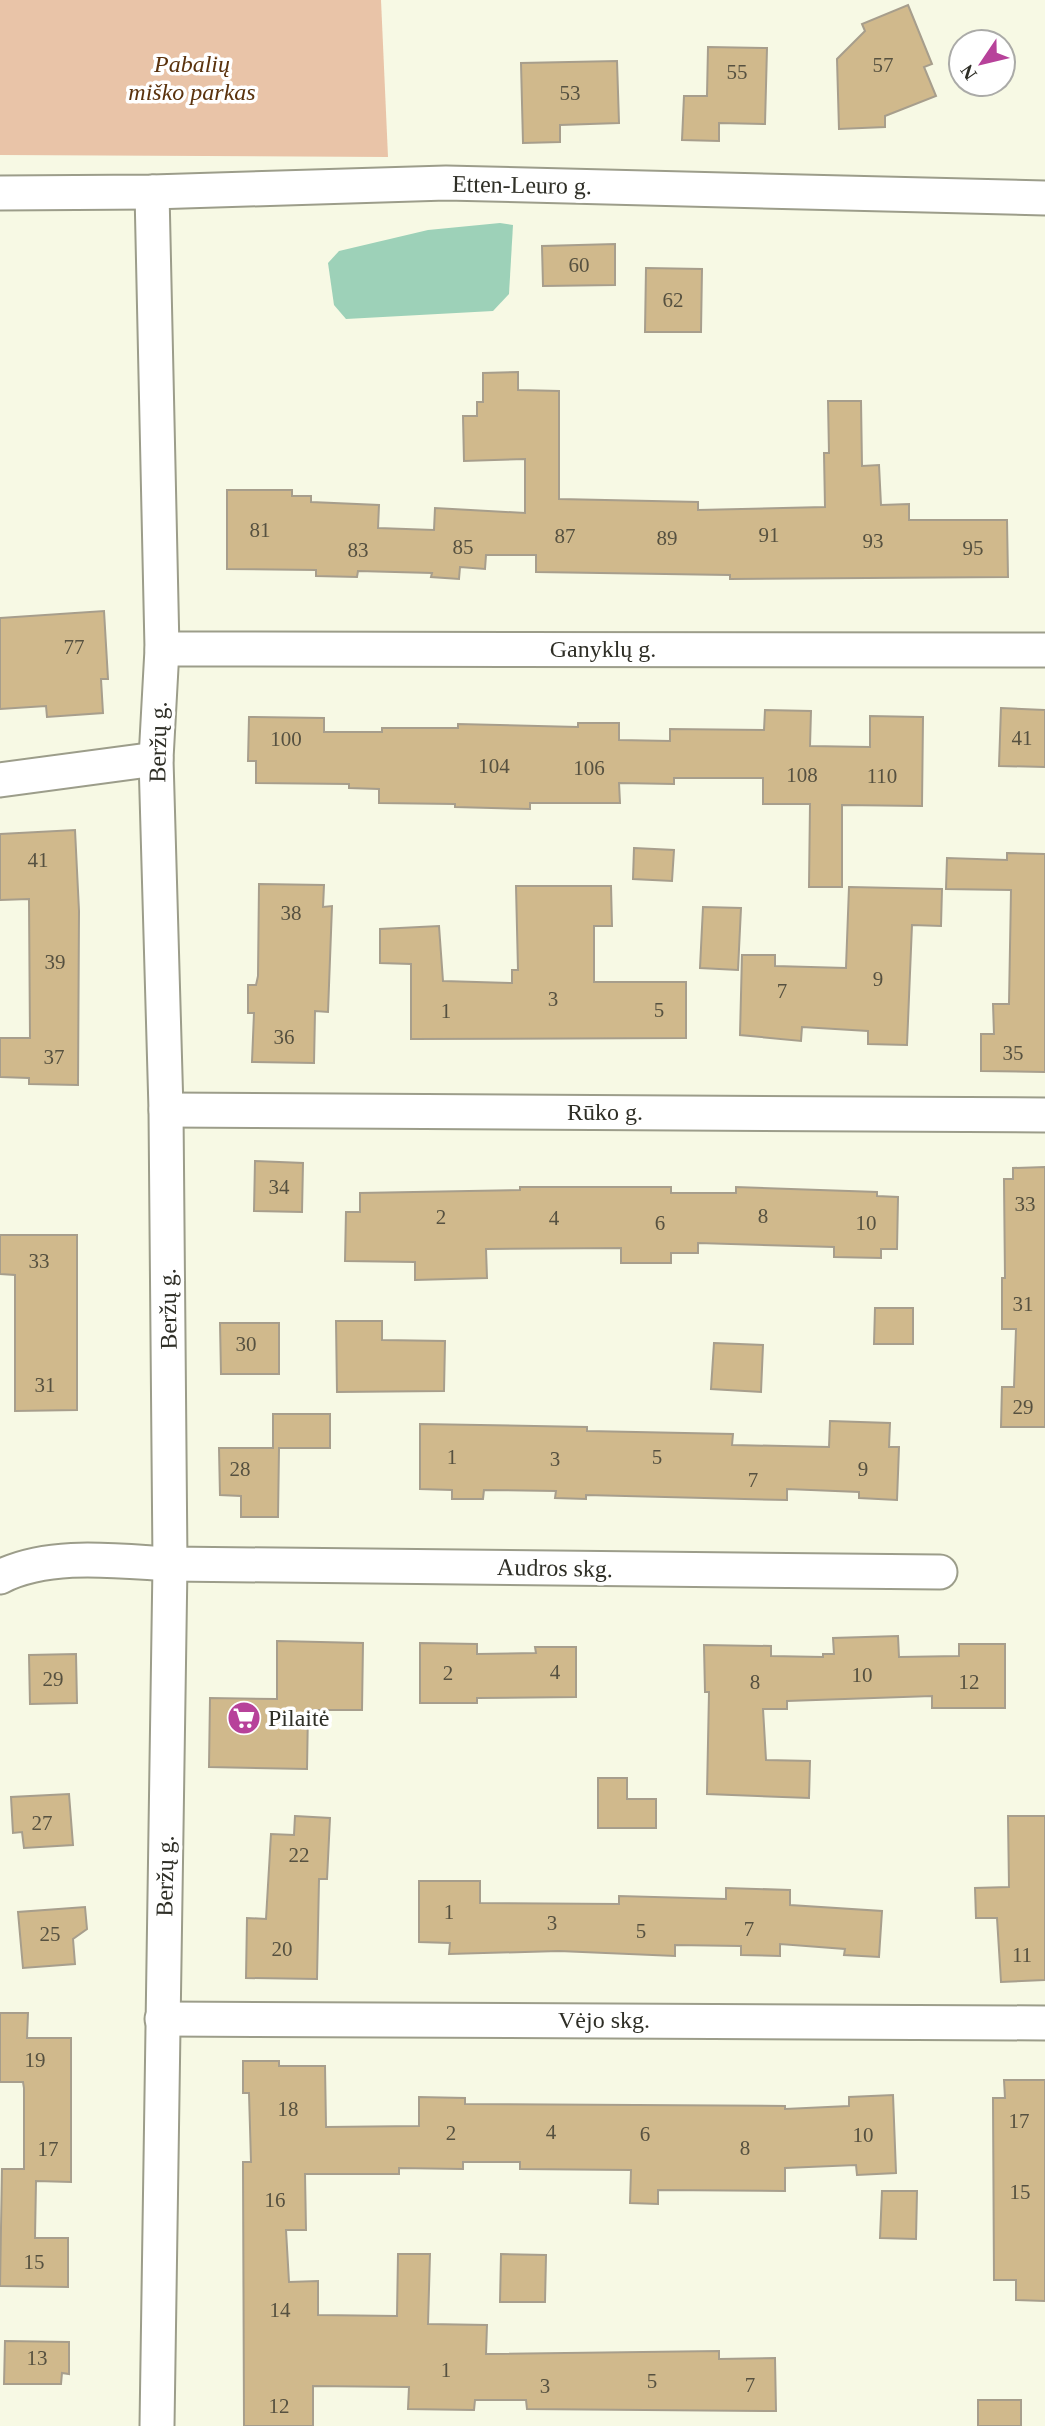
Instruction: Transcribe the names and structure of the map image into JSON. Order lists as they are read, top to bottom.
{
  "streets": {
    "street": [
      "Etten-Leuro g.",
      "Ganyklų g.",
      "Beržų g.",
      "Rūko g.",
      "Audros skg.",
      "Vėjo skg."
    ]
  },
  "crossings": [
    ["Etten-Leuro g.", "Beržų g."],
    ["Ganyklų g.", "Beržų g."],
    ["Beržų g.", "Rūko g."],
    ["Beržų g.", "Audros skg."],
    ["Beržų g.", "Vėjo skg."]
  ],
  "parks": ["Pabalių miško parkas"],
  "places": {
    "supermarket": ["Pilaitė"]
  },
  "house_numbers": [
    "57",
    "55",
    "53",
    "60",
    "62",
    "81",
    "91",
    "87",
    "89",
    "93",
    "85",
    "95",
    "83",
    "77",
    "41",
    "100",
    "104",
    "106",
    "108",
    "110",
    "41",
    "38",
    "39",
    "9",
    "7",
    "3",
    "5",
    "1",
    "36",
    "35",
    "37",
    "34",
    "33",
    "8",
    "2",
    "4",
    "6",
    "10",
    "33",
    "31",
    "30",
    "31",
    "29",
    "1",
    "5",
    "3",
    "28",
    "9",
    "7",
    "4",
    "2",
    "10",
    "29",
    "8",
    "12",
    "27",
    "22",
    "1",
    "3",
    "7",
    "5",
    "25",
    "20",
    "11",
    "19",
    "18",
    "17",
    "4",
    "2",
    "6",
    "10",
    "8",
    "17",
    "15",
    "16",
    "15",
    "14",
    "13",
    "1",
    "5",
    "7",
    "3",
    "12"
  ],
  "north": "bottom left"
}
